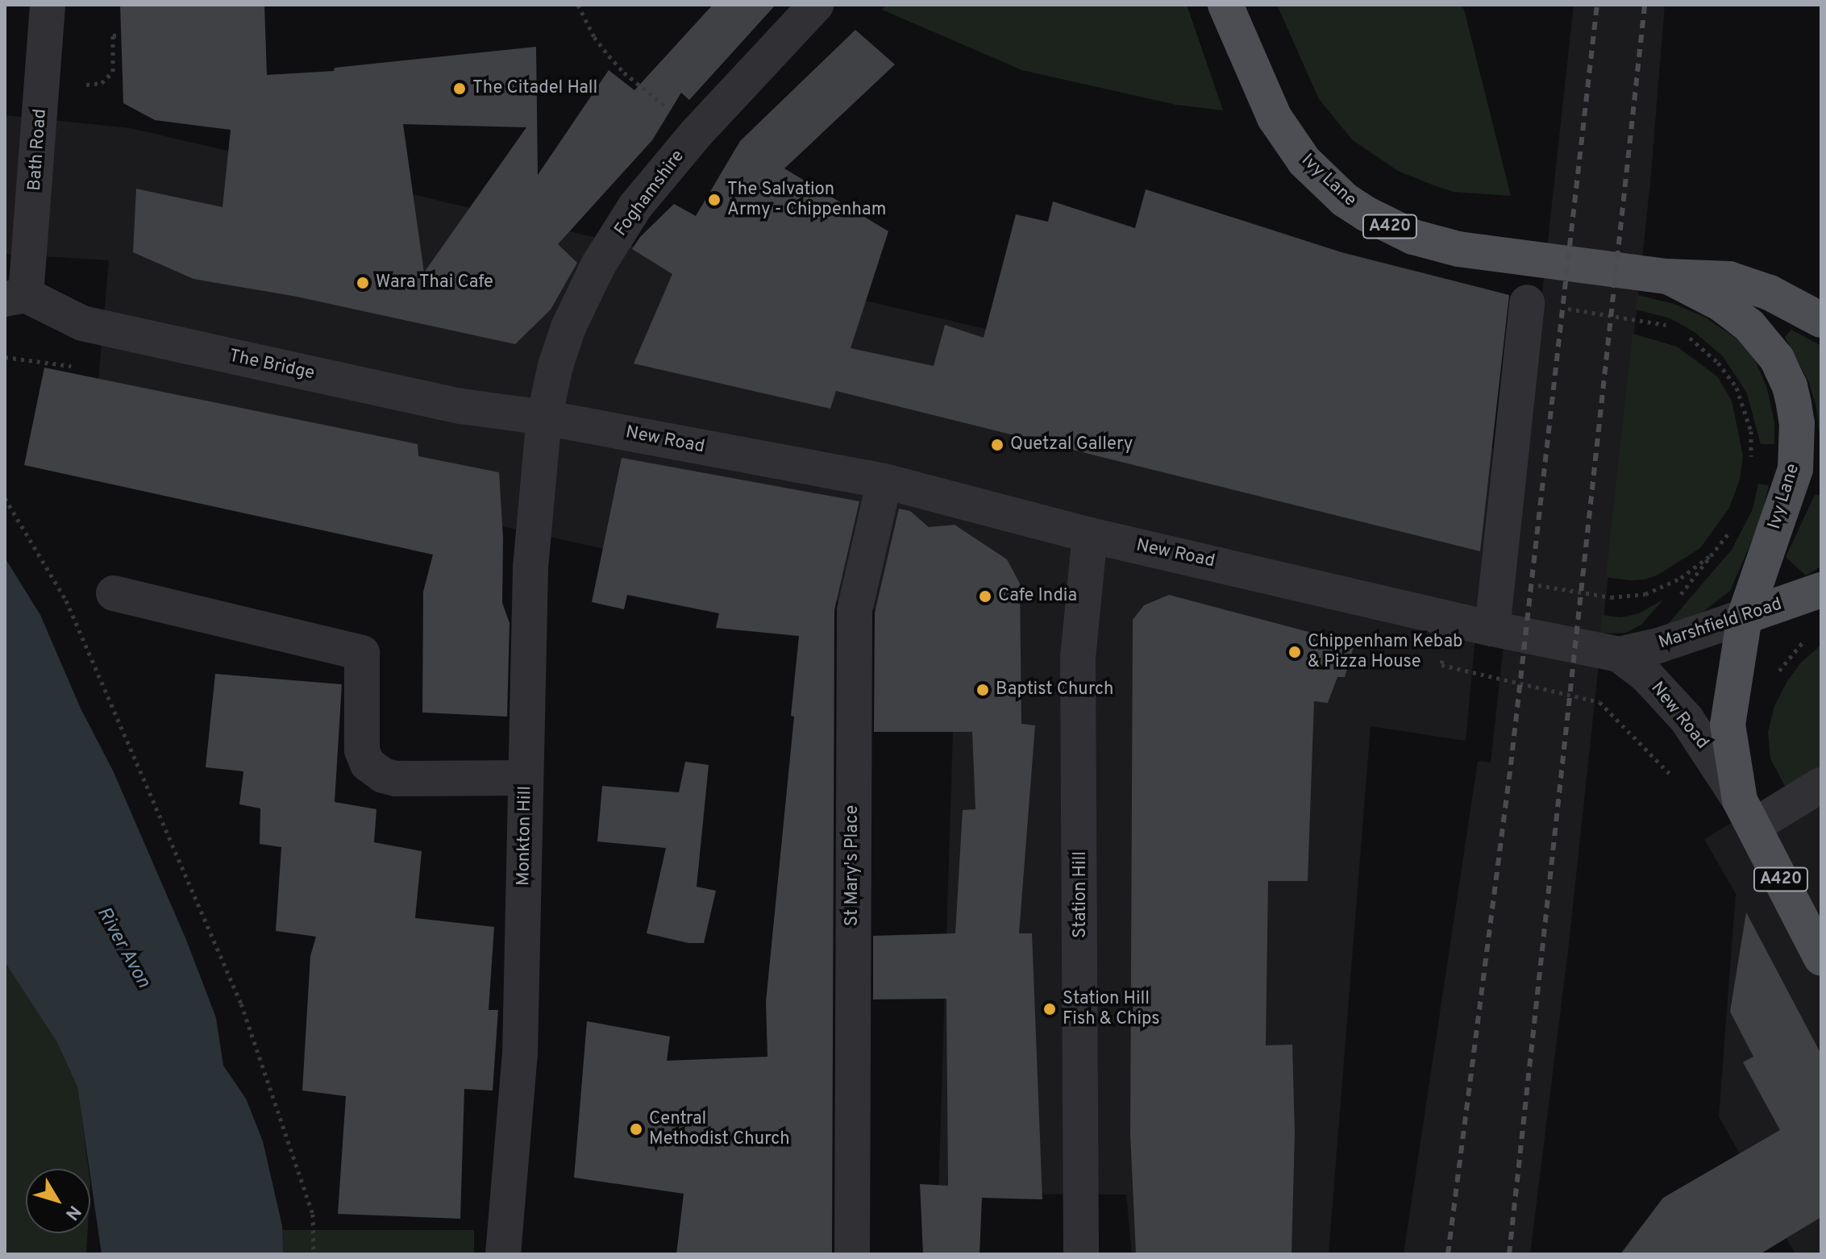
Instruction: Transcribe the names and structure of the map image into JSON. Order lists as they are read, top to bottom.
{
  "streets": {
    "main road": [
      "Ivy Lane",
      "A420",
      "New Road",
      "Marshfield Road"
    ],
    "street": [
      "Bath Road",
      "Foghamshire",
      "The Bridge",
      "Monkton Hill",
      "St Mary's Place",
      "Station Hill"
    ]
  },
  "crossings": [
    ["Bath Road", "The Bridge"],
    ["Ivy Lane", "New Road"],
    ["Ivy Lane", "Marshfield Road"],
    ["Foghamshire", "The Bridge"],
    ["Foghamshire", "New Road"],
    ["Foghamshire", "Monkton Hill"],
    ["The Bridge", "New Road"],
    ["The Bridge", "Monkton Hill"],
    ["New Road", "Marshfield Road"],
    ["New Road", "Monkton Hill"],
    ["New Road", "St Mary's Place"],
    ["New Road", "Station Hill"]
  ],
  "water": ["River Avon"],
  "places": [
    "The Citadel Hall",
    "The Salvation Army - Chippenham",
    "Wara Thai Cafe",
    "Quetzal Gallery",
    "Cafe India",
    "Chippenham Kebab & Pizza House",
    "Baptist Church",
    "Station Hill Fish & Chips",
    "Central Methodist Church"
  ],
  "north": "bottom right"
}
